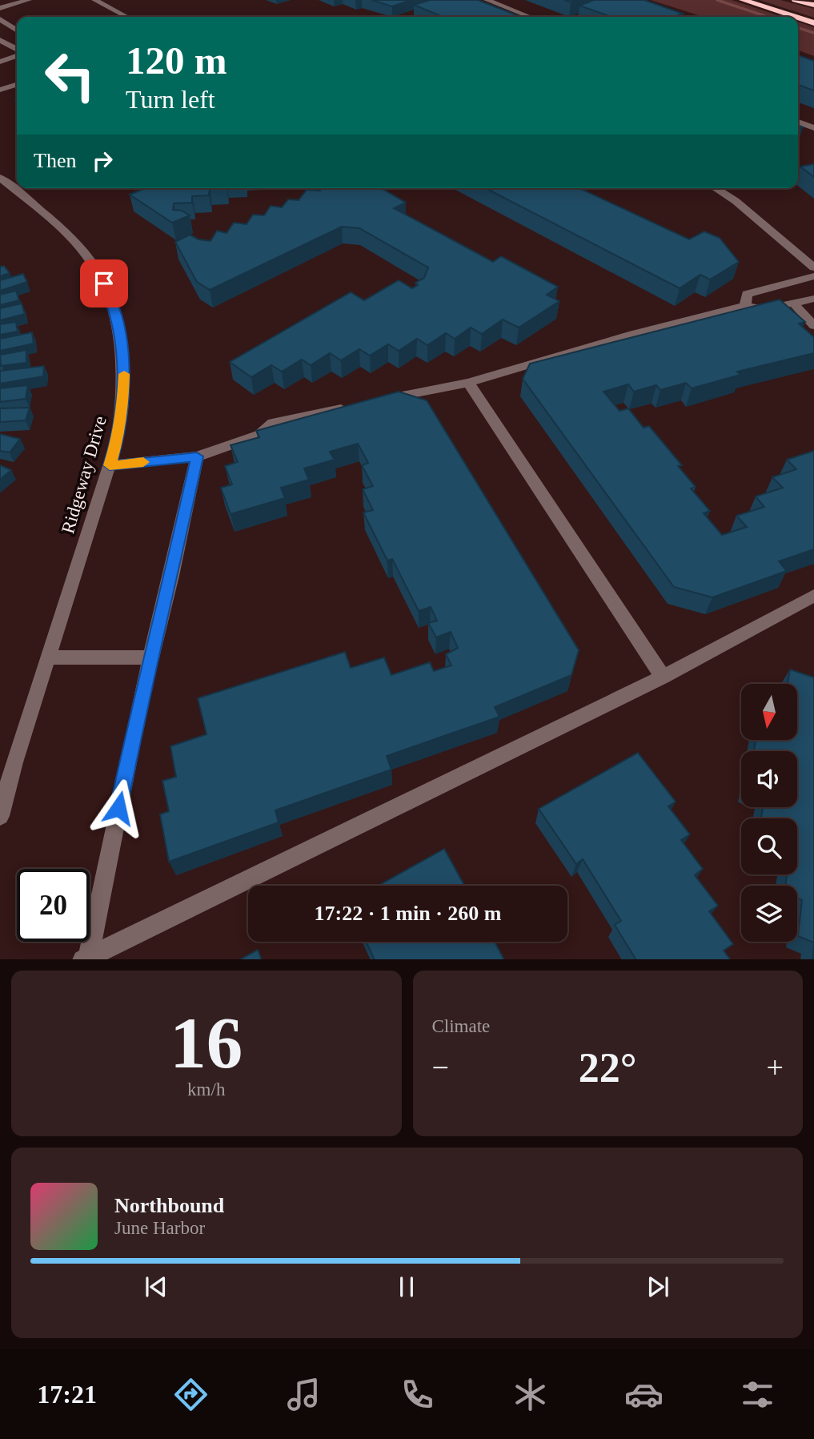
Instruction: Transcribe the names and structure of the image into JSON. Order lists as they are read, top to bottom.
{
  "streets": {
    "street": ["Ridgeway Drive"]
  },
  "north": "bottom",
  "page": {
    "turn": ["120 m", "Turn left"],
    "then": "Then",
    "limit": "20",
    "trip": "17:22 · 1 min · 260 m",
    "tile": [
      ["16", "km/h"],
      "Climate"
    ],
    "heat": ["−", "22°", "+"],
    "song": ["Northbound", "June Harbor"],
    "tabs": "17:21"
  }
}
